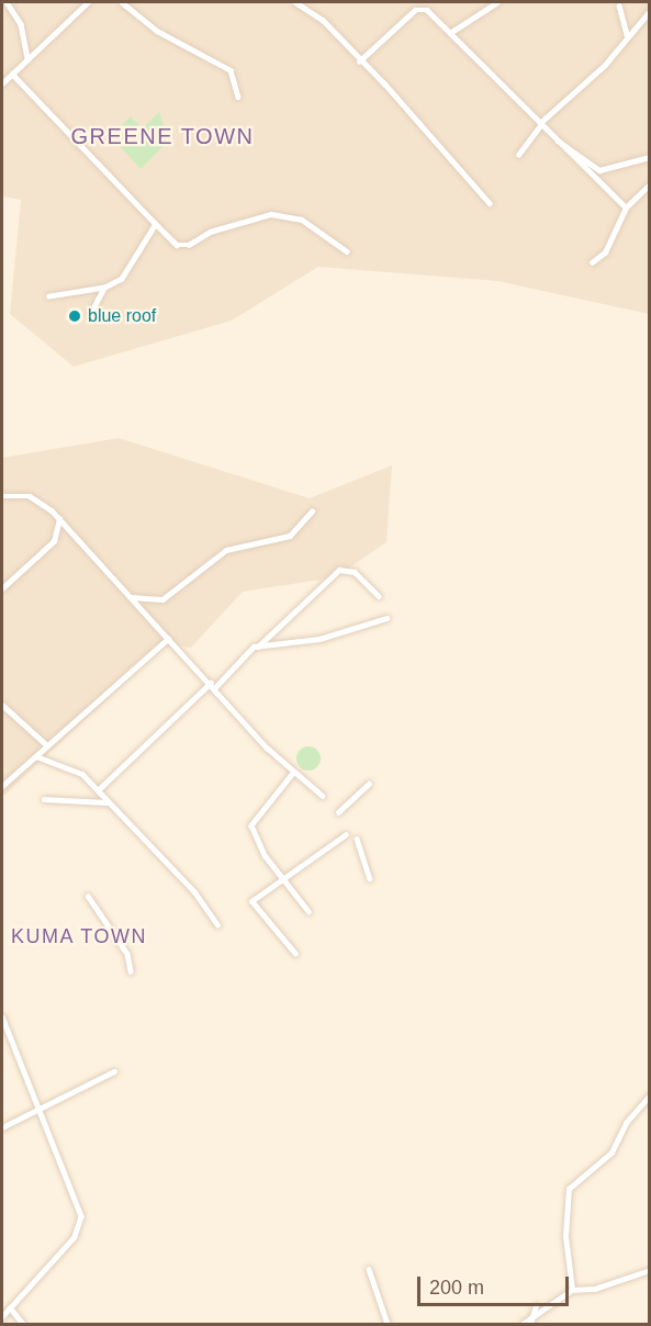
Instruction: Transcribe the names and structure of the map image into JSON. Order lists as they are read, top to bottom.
{
  "districts": ["GREENE TOWN", "KUMA TOWN"],
  "places": ["blue roof"],
  "scale_bar": "200 m"
}
